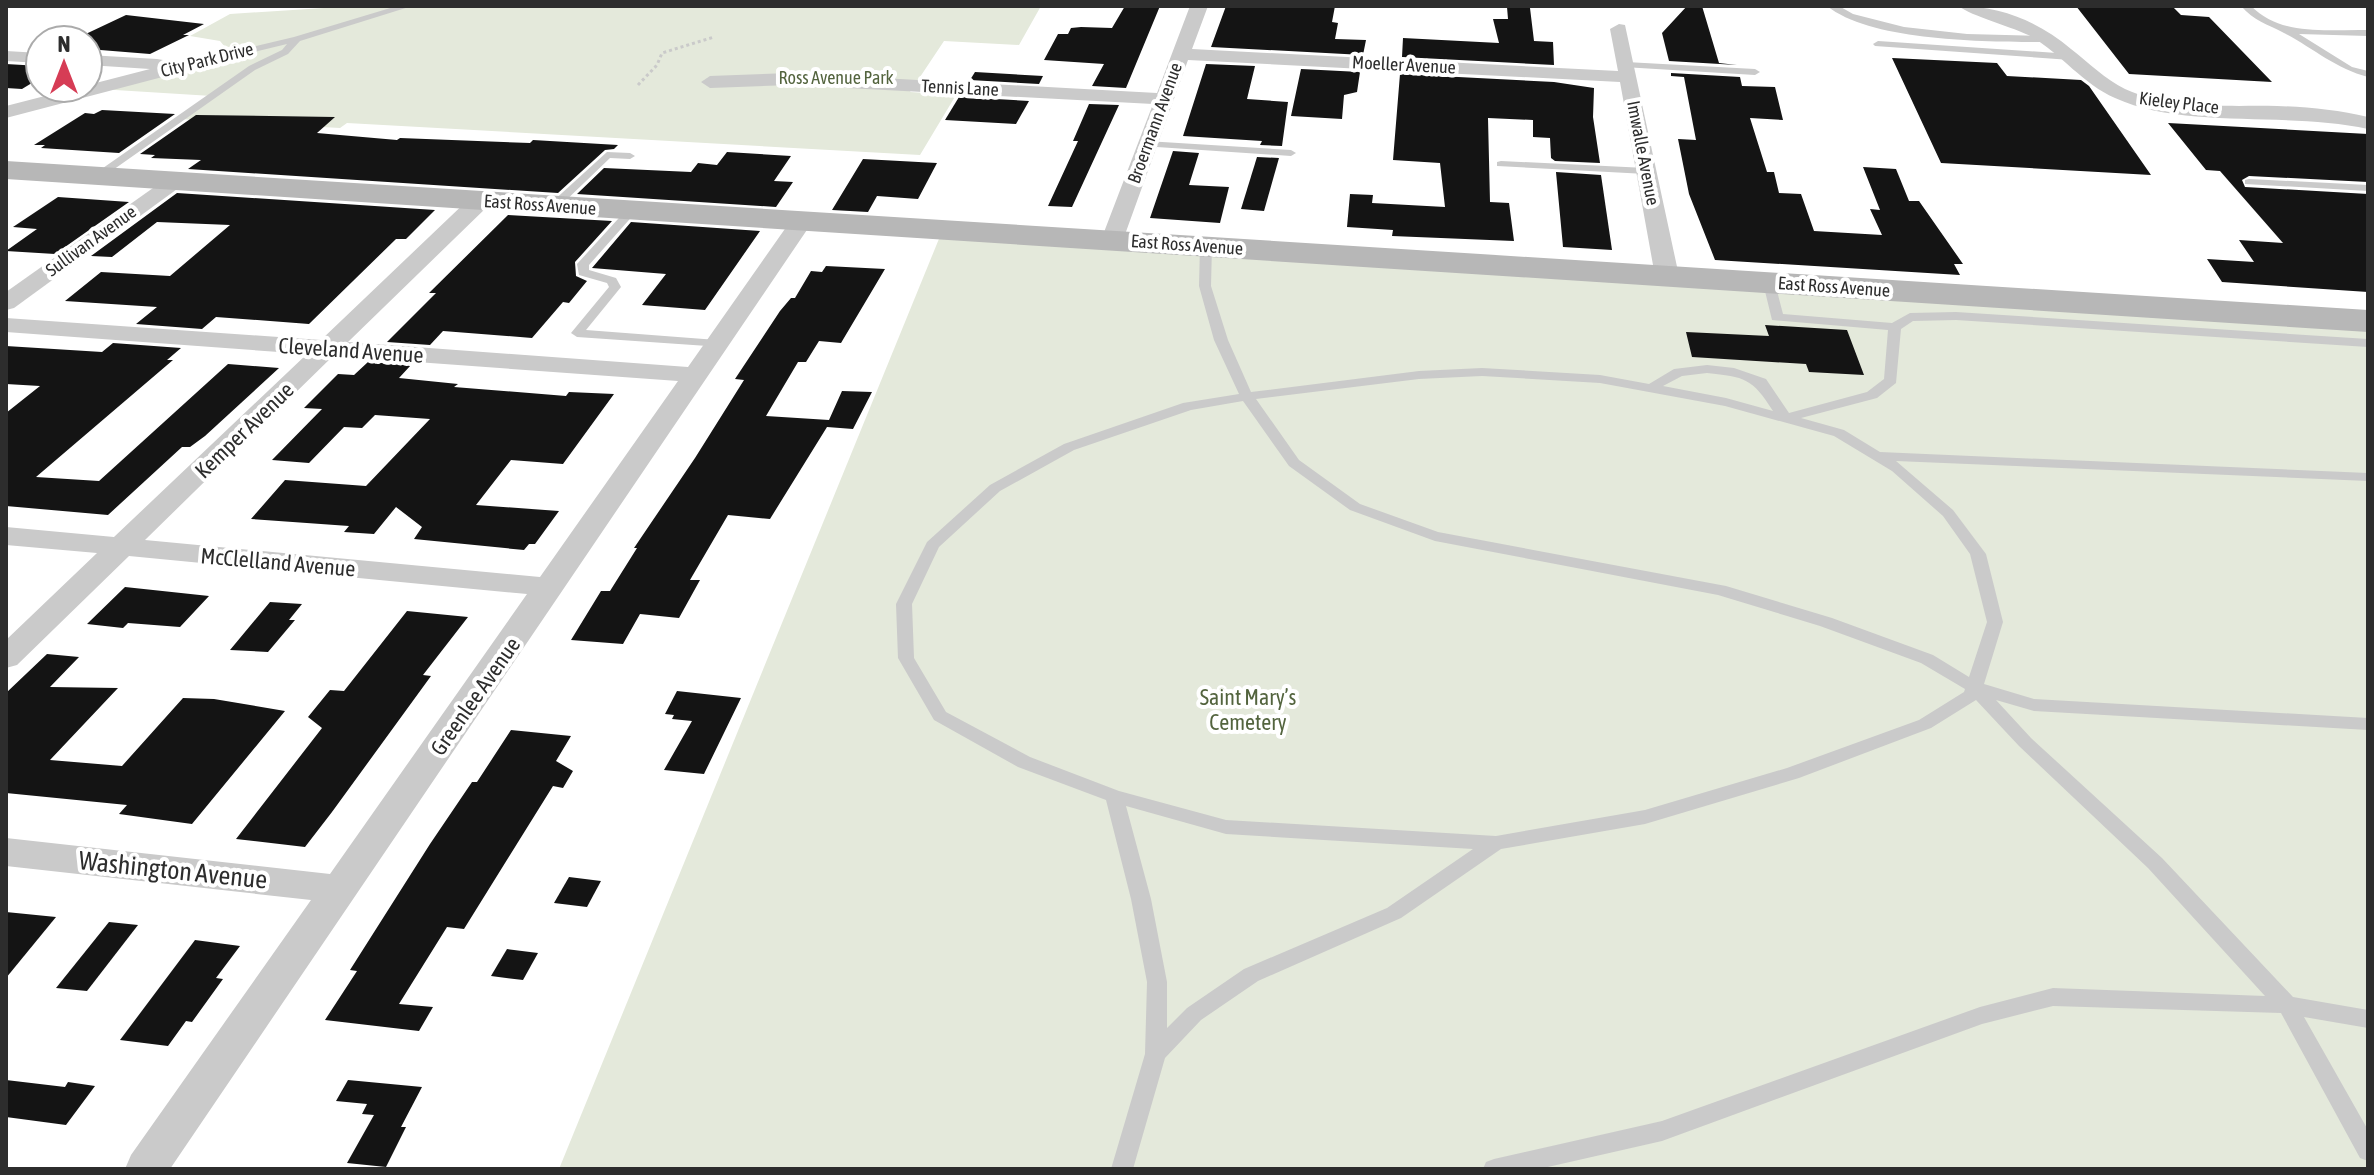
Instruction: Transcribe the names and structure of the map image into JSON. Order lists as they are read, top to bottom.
{
  "streets": {
    "street": [
      "City Park Drive",
      "Moeller Avenue",
      "Tennis Lane",
      "Kieley Place",
      "Broermann Avenue",
      "Imwalle Avenue",
      "East Ross Avenue",
      "Sullivan Avenue",
      "Cleveland Avenue",
      "Kemper Avenue",
      "McClelland Avenue",
      "Greenlee Avenue",
      "Washington Avenue"
    ]
  },
  "crossings": [
    ["Moeller Avenue", "Broermann Avenue"],
    ["Moeller Avenue", "Imwalle Avenue"],
    ["Tennis Lane", "Broermann Avenue"],
    ["Broermann Avenue", "East Ross Avenue"],
    ["Imwalle Avenue", "East Ross Avenue"],
    ["East Ross Avenue", "Sullivan Avenue"],
    ["East Ross Avenue", "Kemper Avenue"],
    ["East Ross Avenue", "Greenlee Avenue"],
    ["Cleveland Avenue", "Kemper Avenue"],
    ["Cleveland Avenue", "Greenlee Avenue"],
    ["Kemper Avenue", "McClelland Avenue"],
    ["McClelland Avenue", "Greenlee Avenue"],
    ["Greenlee Avenue", "Washington Avenue"]
  ],
  "parks": ["Ross Avenue Park", "Saint Mary’s Cemetery"],
  "north": "top"
}
